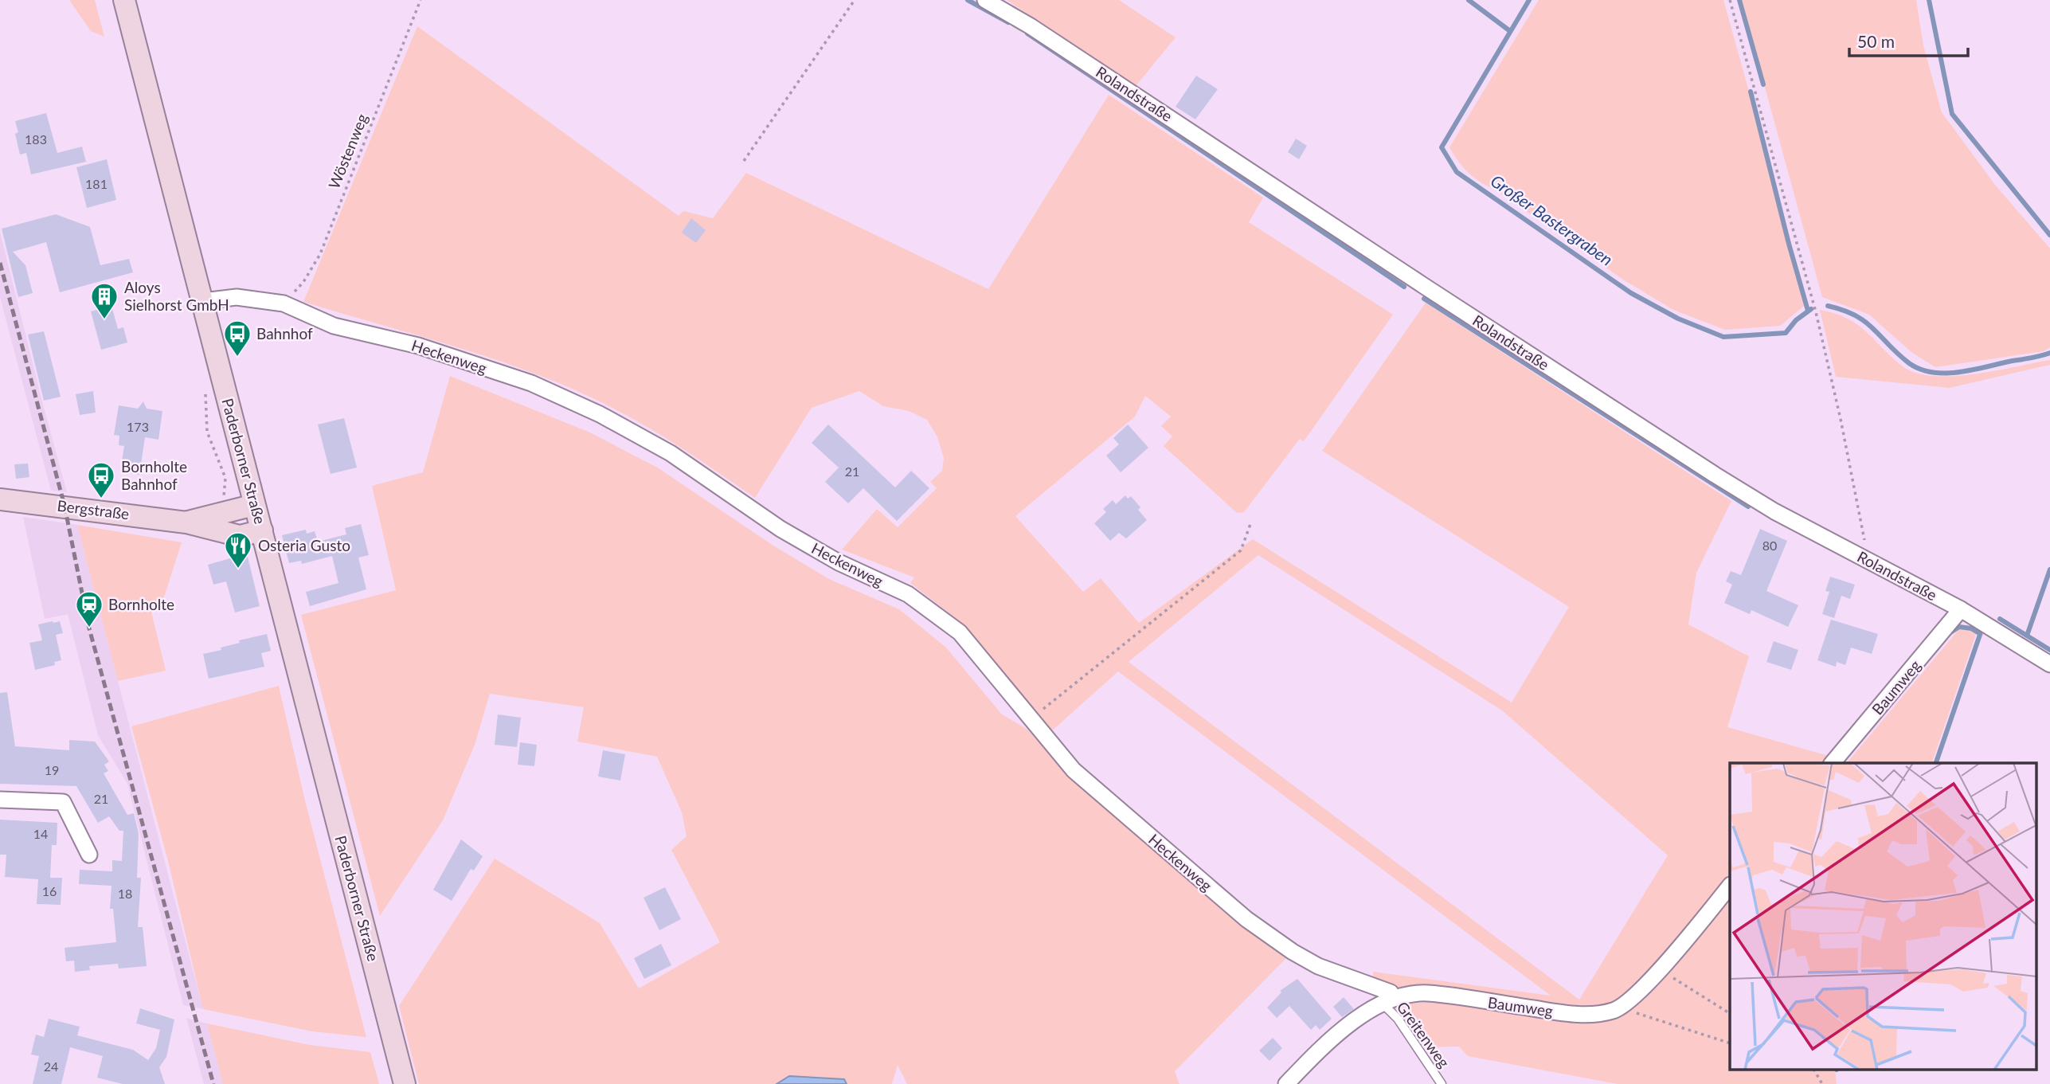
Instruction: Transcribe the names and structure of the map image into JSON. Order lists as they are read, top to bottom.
{
  "streets": {
    "main road": ["Paderborner Straße", "Bergstraße"],
    "street": ["Rolandstraße", "Heckenweg", "Baumweg"],
    "lane": ["Greitenweg"],
    "path": ["Wöstenweg"]
  },
  "crossings": [
    ["Rolandstraße", "Baumweg"],
    ["Wöstenweg", "Heckenweg"],
    ["Heckenweg", "Paderborner Straße"],
    ["Heckenweg", "Baumweg"],
    ["Heckenweg", "Greitenweg"],
    ["Paderborner Straße", "Bergstraße"],
    ["Baumweg", "Greitenweg"]
  ],
  "water": ["Großer Bastergraben"],
  "places": {
    "building": ["Aloys Sielhorst GmbH"],
    "bus stop": ["Bahnhof", "Bornholte Bahnhof"],
    "restaurant": ["Osteria Gusto"],
    "station": ["Bornholte"]
  },
  "house_numbers": [
    "183",
    "181",
    "173",
    "21",
    "80",
    "19",
    "21",
    "14",
    "16",
    "18",
    "24"
  ],
  "scale_bar": "50 m"
}
